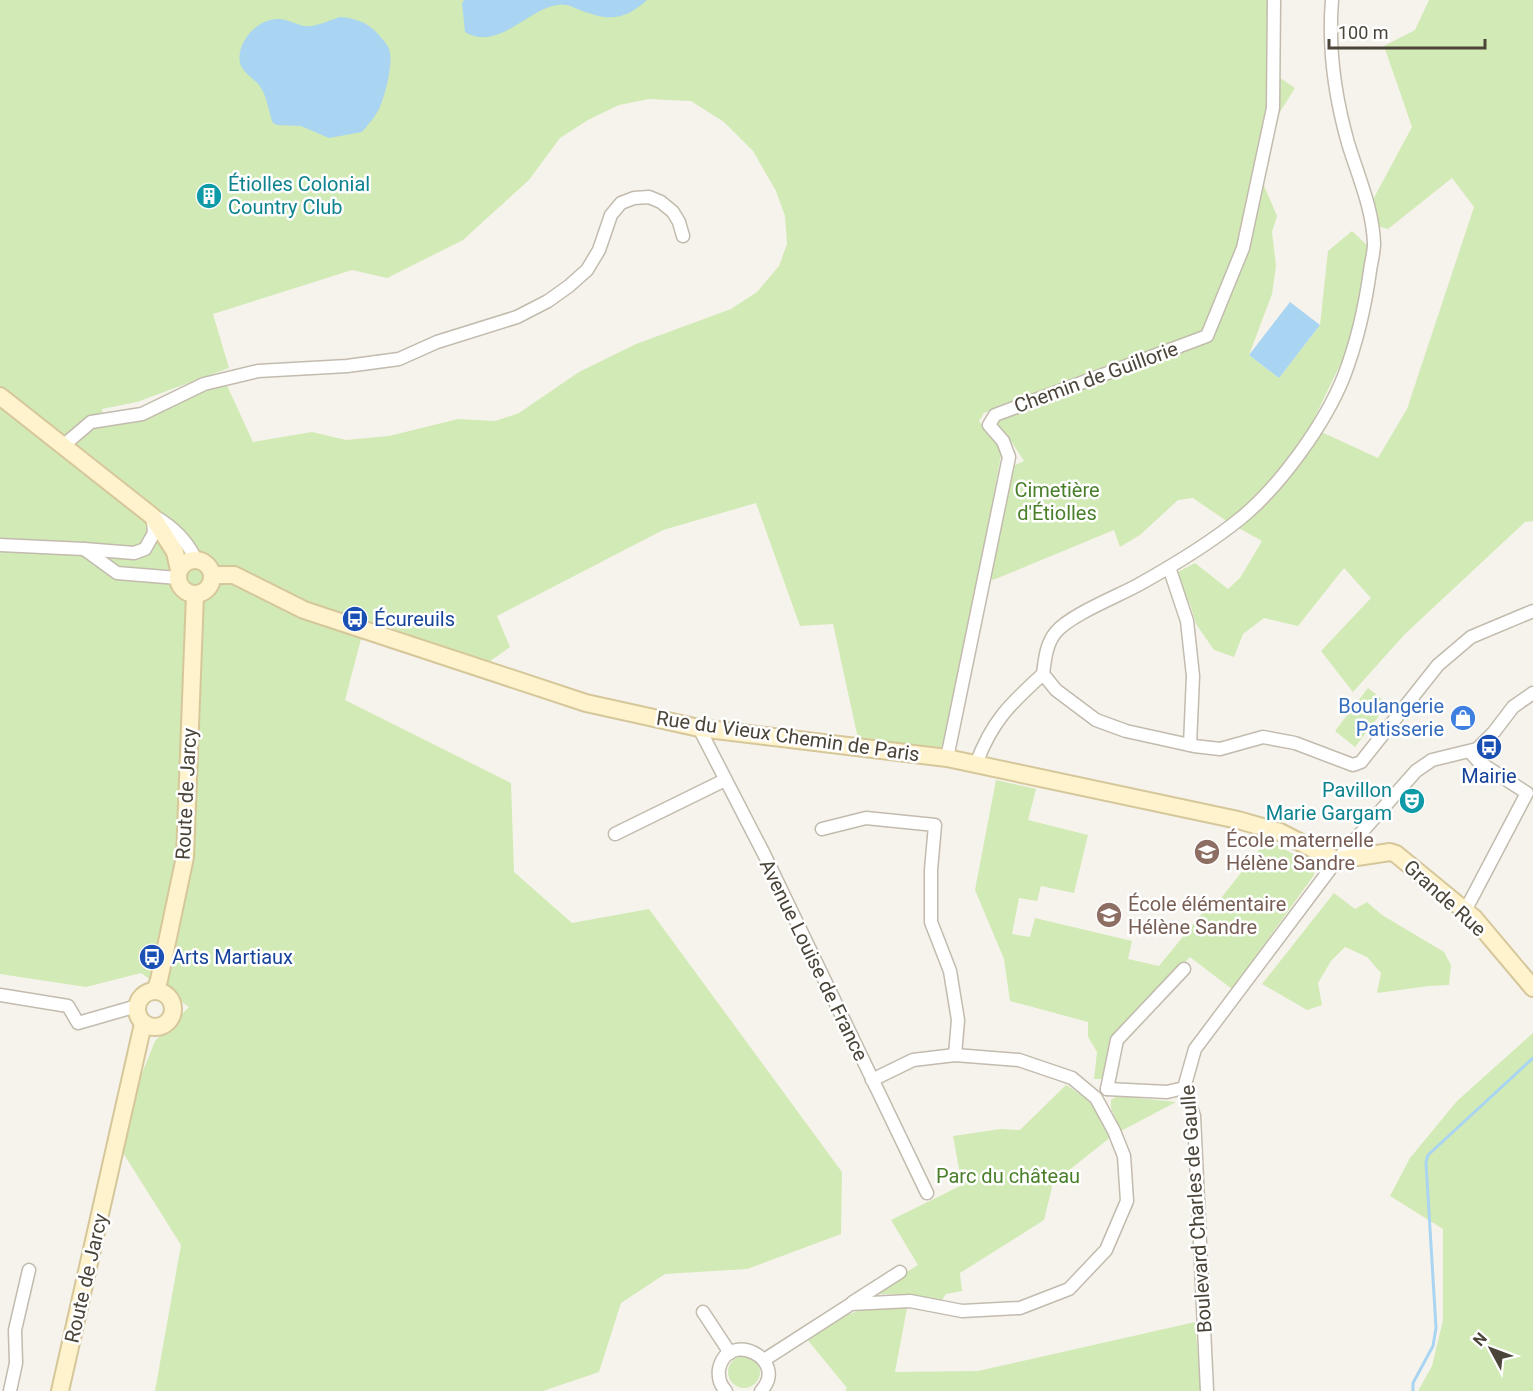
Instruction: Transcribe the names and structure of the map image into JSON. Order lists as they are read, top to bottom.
{
  "streets": {
    "street": [
      "Chemin de Guillorie",
      "Rue du Vieux Chemin de Paris",
      "Route de Jarcy",
      "Grande Rue",
      "Avenue Louise de France",
      "Boulevard Charles de Gaulle"
    ]
  },
  "crossings": [
    ["Chemin de Guillorie", "Rue du Vieux Chemin de Paris"],
    ["Rue du Vieux Chemin de Paris", "Route de Jarcy"],
    ["Rue du Vieux Chemin de Paris", "Grande Rue"],
    ["Rue du Vieux Chemin de Paris", "Avenue Louise de France"],
    ["Rue du Vieux Chemin de Paris", "Boulevard Charles de Gaulle"],
    ["Grande Rue", "Boulevard Charles de Gaulle"]
  ],
  "parks": ["Cimetière d'Étiolles", "Parc du château"],
  "places": {
    "building": ["Étiolles Colonial Country Club"],
    "bus stop": ["Écureuils", "Mairie", "Arts Martiaux"],
    "shop": ["Boulangerie Patisserie"],
    "theatre": ["Pavillon Marie Gargam"],
    "school or university": ["École maternelle Hélène Sandre", "École élémentaire Hélène Sandre"]
  },
  "scale_bar": "100 m",
  "north": "top left"
}
